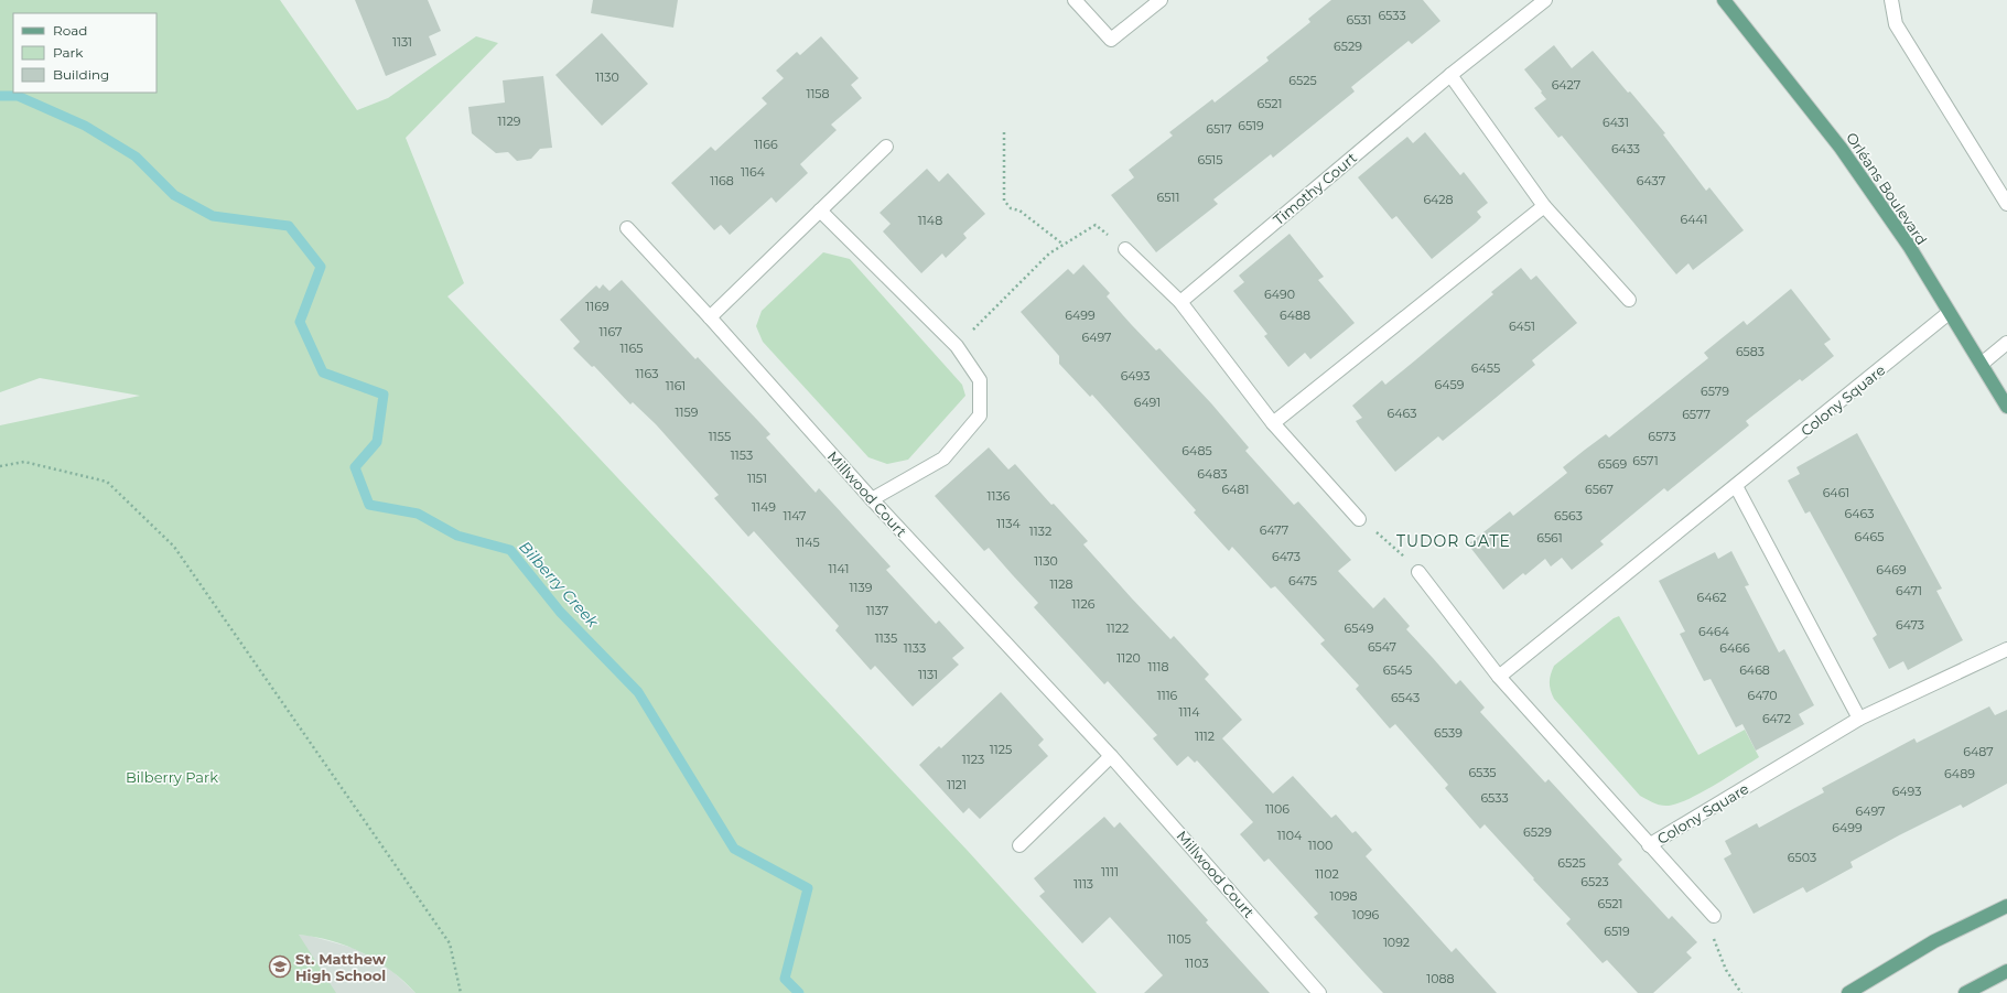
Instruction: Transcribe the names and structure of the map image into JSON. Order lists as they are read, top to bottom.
{
  "streets": {
    "main road": ["Orléans Boulevard"],
    "street": ["Timothy Court", "Colony Square", "Millwood Court"]
  },
  "crossings": [
    ["Orléans Boulevard", "Colony Square"]
  ],
  "districts": ["TUDOR GATE"],
  "water": ["Bilberry Creek"],
  "parks": ["Bilberry Park"],
  "places": {
    "school or university": ["St. Matthew High School"]
  },
  "house_numbers": [
    "6533",
    "6531",
    "1131",
    "6529",
    "1130",
    "6525",
    "6427",
    "1158",
    "6521",
    "1129",
    "6431",
    "6519",
    "6517",
    "1166",
    "6433",
    "6515",
    "1164",
    "1168",
    "6437",
    "6511",
    "6428",
    "6441",
    "1148",
    "6490",
    "1169",
    "6499",
    "6488",
    "6451",
    "1167",
    "6497",
    "1165",
    "6583",
    "6455",
    "1163",
    "6493",
    "6459",
    "1161",
    "6579",
    "6491",
    "1159",
    "6463",
    "6577",
    "1155",
    "6573",
    "6485",
    "1153",
    "6571",
    "6569",
    "6483",
    "1151",
    "6481",
    "6567",
    "6461",
    "1136",
    "1149",
    "6463",
    "1147",
    "6563",
    "1134",
    "6477",
    "1132",
    "6465",
    "6561",
    "1145",
    "6473",
    "1130",
    "1141",
    "6469",
    "6475",
    "1128",
    "1139",
    "6471",
    "6462",
    "1126",
    "1137",
    "6473",
    "1122",
    "6549",
    "6464",
    "1135",
    "6547",
    "1133",
    "6466",
    "1120",
    "1118",
    "6545",
    "6468",
    "1131",
    "1116",
    "6470",
    "6543",
    "1114",
    "6472",
    "6539",
    "1112",
    "1125",
    "6487",
    "1123",
    "6535",
    "6489",
    "1121",
    "6493",
    "6533",
    "1106",
    "6497",
    "6499",
    "6529",
    "1104",
    "1100",
    "6503",
    "6525",
    "1111",
    "1102",
    "6523",
    "1113",
    "1098",
    "6521",
    "1096",
    "6519",
    "1105",
    "1092",
    "1103",
    "1088"
  ],
  "legend": ["Road", "Park", "Building"]
}
